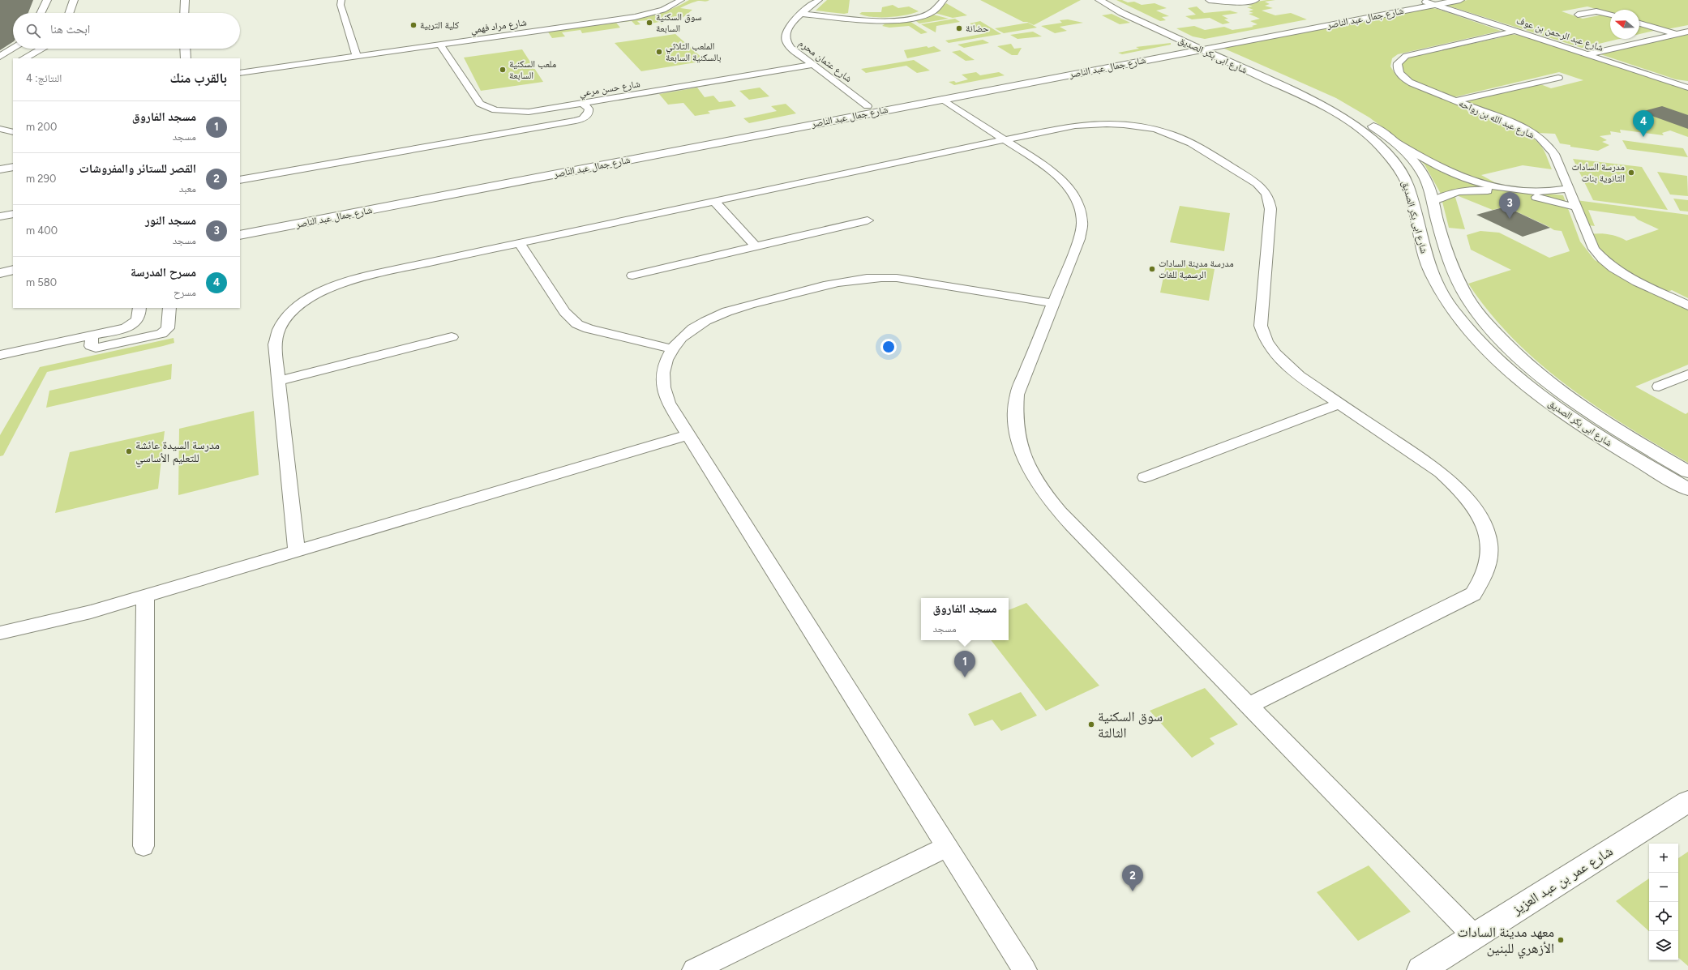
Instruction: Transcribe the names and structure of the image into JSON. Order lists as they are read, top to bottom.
{
  "streets": {
    "main road": ["شارع جمال عبد الناصر", "شارع ابى بكر الصديق", "شارع عمر بن عبد العزيز"],
    "street": [
      "شارع مراد فهمي",
      "شارع عبد الرحمن بن عوف",
      "شارع عثمان محرم",
      "شارع حسن مرعي",
      "شارع عبد الله بن رواحه"
    ]
  },
  "crossings": [
    ["شارع جمال عبد الناصر", "شارع عبد الرحمن بن عوف"],
    ["شارع جمال عبد الناصر", "شارع ابى بكر الصديق"],
    ["شارع جمال عبد الناصر", "شارع عثمان محرم"],
    ["شارع مراد فهمي", "شارع حسن مرعي"],
    ["شارع عبد الرحمن بن عوف", "شارع عبد الله بن رواحه"],
    ["شارع عثمان محرم", "شارع حسن مرعي"]
  ],
  "places": [
    "سوق السكنية السابعة",
    "كلية التربية",
    "حضانة",
    "الملعب الثلاثي بالسكنية السابعة",
    "ملعب السكنية السابعة",
    "مدرسة السادات الثانوية بنات",
    "مدرسة مدينة السادات الرسمية للغات",
    "مدرسة السيدة عائشة للتعليم الأساسي",
    "سوق السكنية الثالثة",
    "معهد مدينة السادات الأزهري للبنين"
  ],
  "north": "left",
  "page": {
    "search": "ابحث هنا",
    "heading": ["بالقرب منك", "النتائج: 4"],
    "list": [
      {
        "mark": "1",
        "name": "مسجد الفاروق",
        "note": "مسجد",
        "value": "200 m"
      },
      {
        "mark": "2",
        "name": "القصر للستائر والمفروشات",
        "note": "معبد",
        "value": "290 m"
      },
      {
        "mark": "3",
        "name": "مسجد النور",
        "note": "مسجد",
        "value": "400 m"
      },
      {
        "mark": "4",
        "name": "مسرح المدرسة",
        "note": "مسرح",
        "value": "580 m"
      }
    ],
    "pins": [
      "4",
      "3",
      "1",
      "2"
    ],
    "popup": ["مسجد الفاروق", "مسجد"],
    "map_buttons": ["+", "−"]
  }
}
